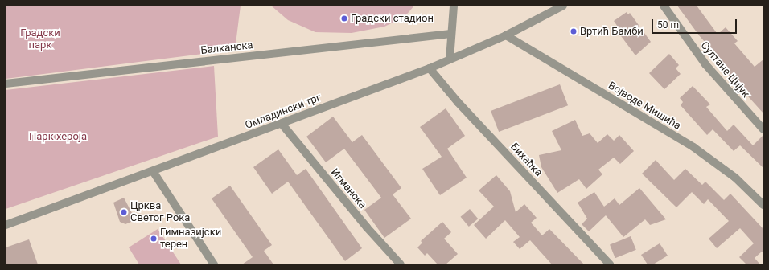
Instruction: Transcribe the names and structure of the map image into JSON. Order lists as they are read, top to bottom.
{
  "streets": {
    "street": [
      "Балканска",
      "Султане Цијук",
      "Војводе Мишића",
      "Омладински трг",
      "Бихаћка",
      "Игманска"
    ]
  },
  "crossings": [
    ["Војводе Мишића", "Омладински трг"],
    ["Омладински трг", "Бихаћка"],
    ["Омладински трг", "Игманска"]
  ],
  "parks": ["Градски парк", "Парк хероја"],
  "places": [
    "Градски стадион",
    "Вртић Бамби",
    "Црква Светог Рока",
    "Гимназијски терен"
  ],
  "scale_bar": "50 m"
}
